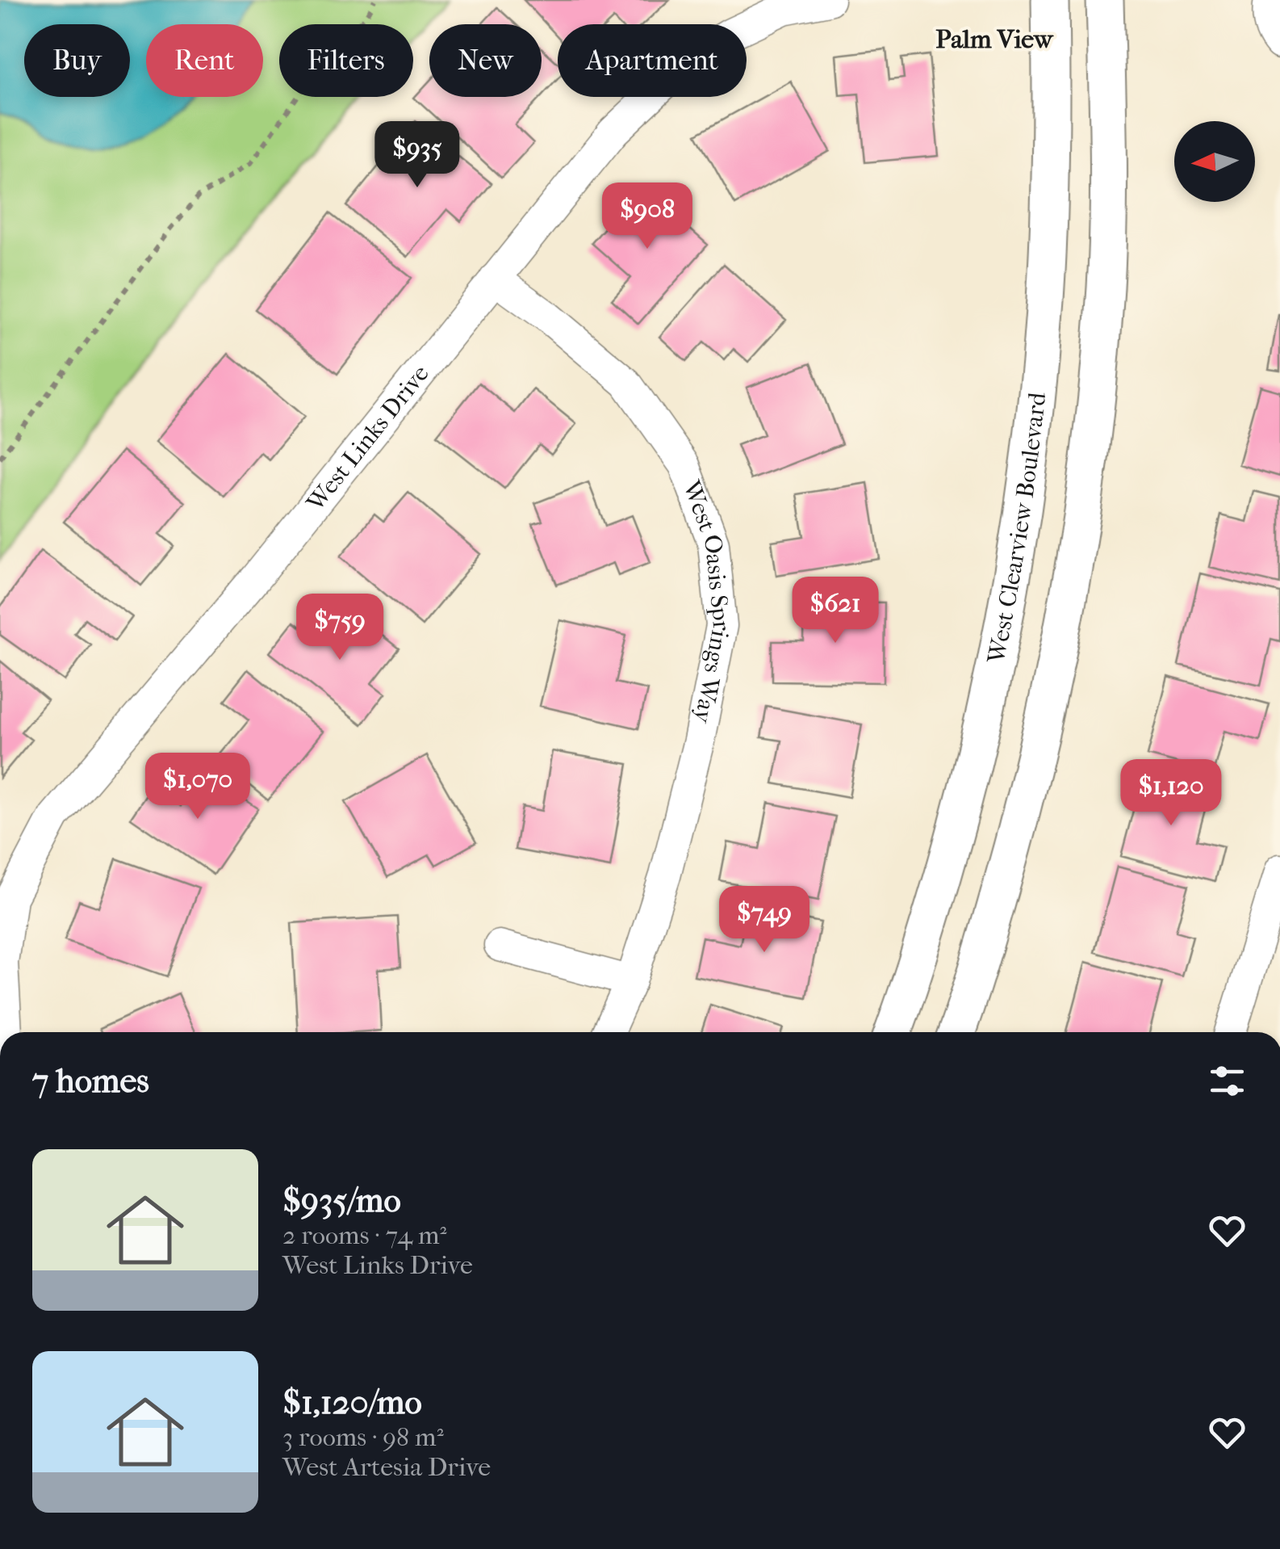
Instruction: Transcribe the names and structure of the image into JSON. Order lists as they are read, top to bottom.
{
  "streets": {
    "street": ["West Links Drive", "West Clearview Boulevard", "West Oasis Springs Way"]
  },
  "crossings": [
    ["West Links Drive", "West Oasis Springs Way"]
  ],
  "districts": ["Palm View"],
  "north": "left",
  "page": {
    "chip": [
      "Buy",
      "Rent",
      "Filters",
      "New",
      "Apartment"
    ],
    "price": [
      "$935",
      "$908",
      "$621",
      "$759",
      "$1,070",
      "$1,120",
      "$749"
    ],
    "heading": "7 homes",
    "list": [
      {
        "name": "$935/mo",
        "note": "2 rooms · 74 m² · West Links Drive"
      },
      {
        "name": "$1,120/mo",
        "note": "3 rooms · 98 m² · West Artesia Drive"
      }
    ]
  }
}
